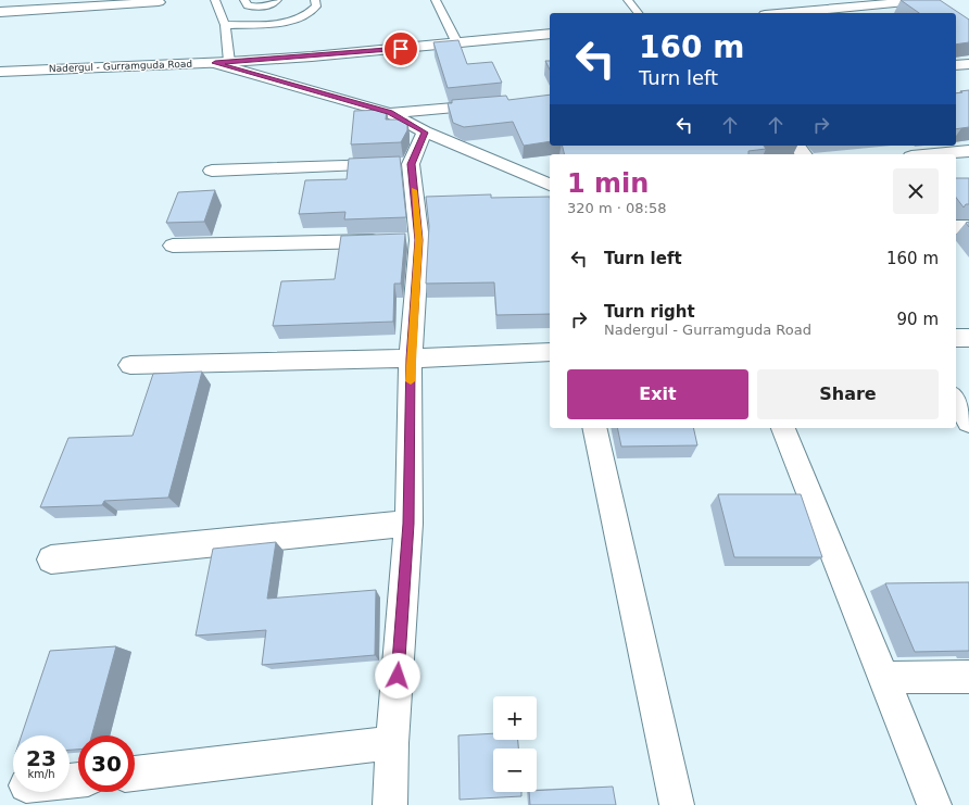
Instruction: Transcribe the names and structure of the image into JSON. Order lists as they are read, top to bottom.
{
  "streets": {
    "street": ["Nadergul - Gurramguda Road"]
  },
  "page": {
    "turn": ["160 m", "Turn left"],
    "heading": ["1 min", "320 m · 08:58"],
    "list": [
      {
        "name": "Turn left",
        "value": "160 m"
      },
      {
        "name": "Turn right",
        "note": "Nadergul - Gurramguda Road",
        "value": "90 m"
      }
    ],
    "buttons": ["Exit", "Share"],
    "map_buttons": ["+", "−"],
    "speed": "23 km/h",
    "limit": "30"
  }
}
